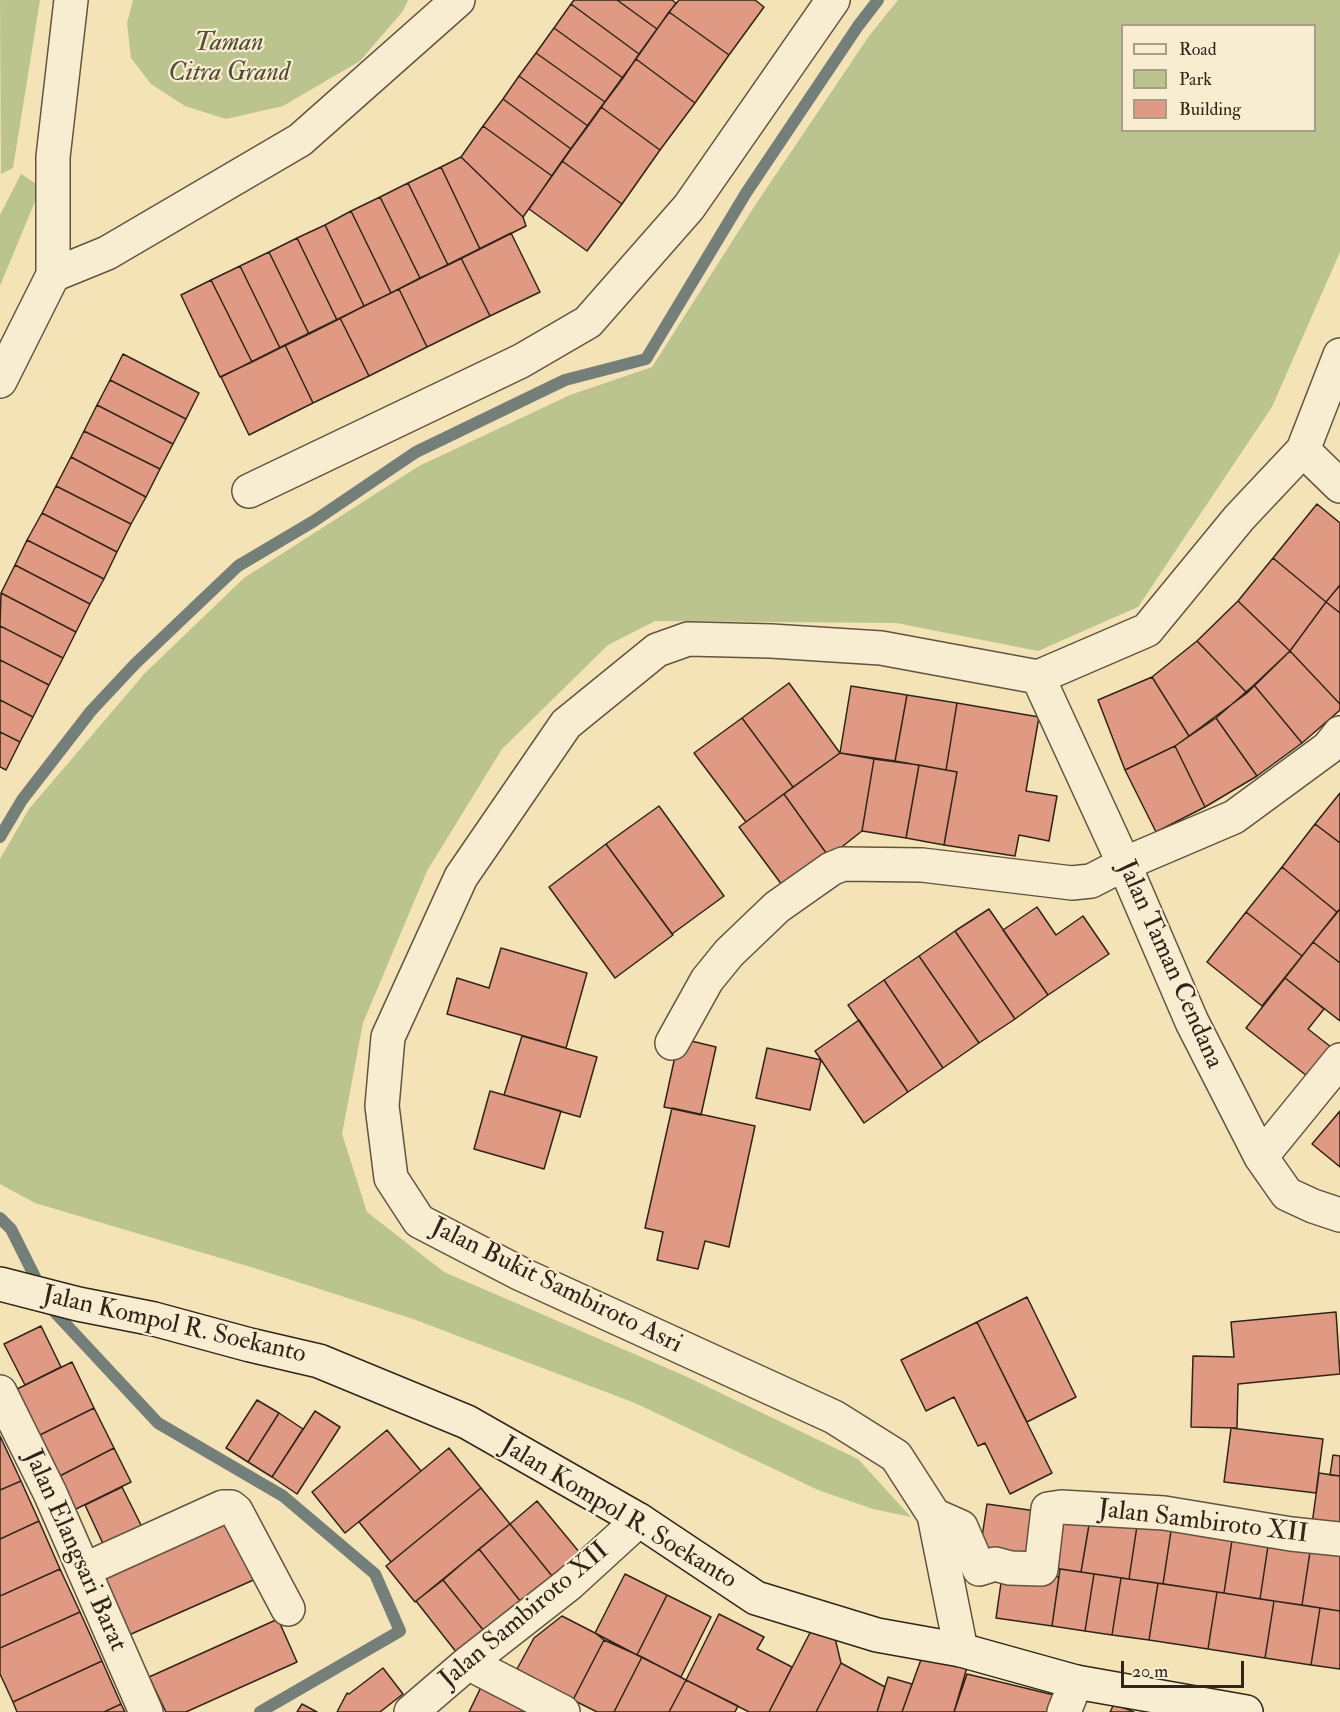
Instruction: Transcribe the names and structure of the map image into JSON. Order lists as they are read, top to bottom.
{
  "streets": {
    "street": [
      "Jalan Taman Cendana",
      "Jalan Bukit Sambiroto Asri",
      "Jalan Kompol R. Soekanto",
      "Jalan Sambiroto XII",
      "Jalan Elangsari Barat"
    ]
  },
  "crossings": [
    ["Jalan Taman Cendana", "Jalan Bukit Sambiroto Asri"],
    ["Jalan Bukit Sambiroto Asri", "Jalan Kompol R. Soekanto"],
    ["Jalan Bukit Sambiroto Asri", "Jalan Sambiroto XII"],
    ["Jalan Kompol R. Soekanto", "Jalan Sambiroto XII"]
  ],
  "parks": ["Taman Citra Grand"],
  "legend": ["Road", "Park", "Building"],
  "scale_bar": "20 m"
}
